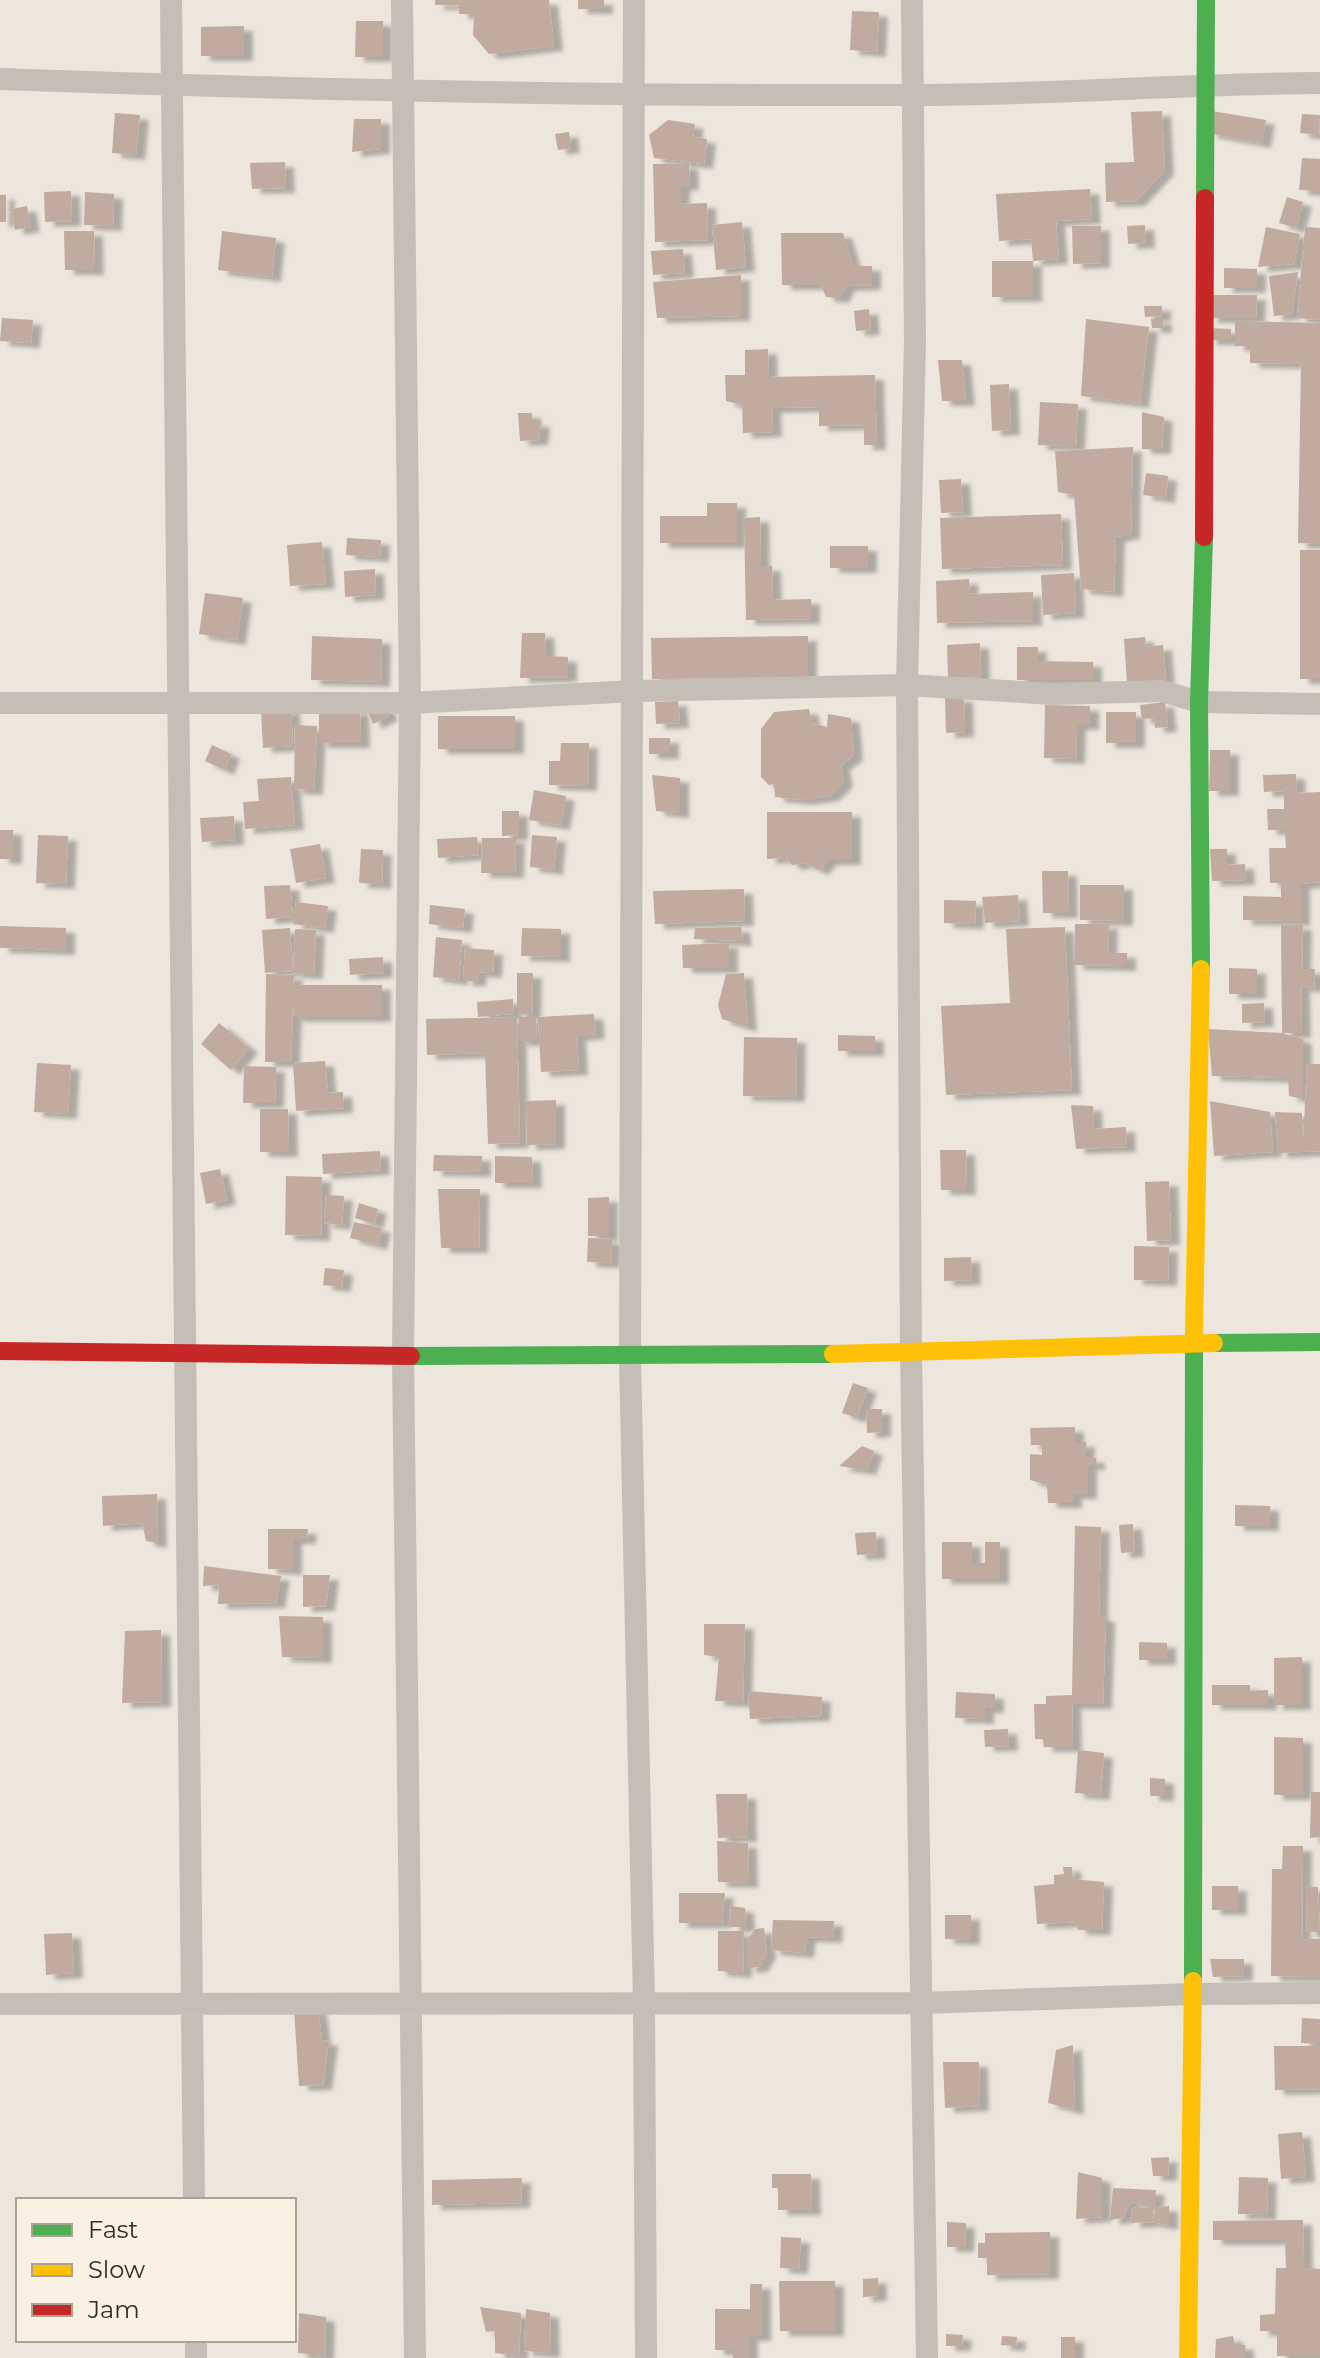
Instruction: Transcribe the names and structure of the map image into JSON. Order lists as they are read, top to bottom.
{
  "legend": ["Fast", "Slow", "Jam"]
}
